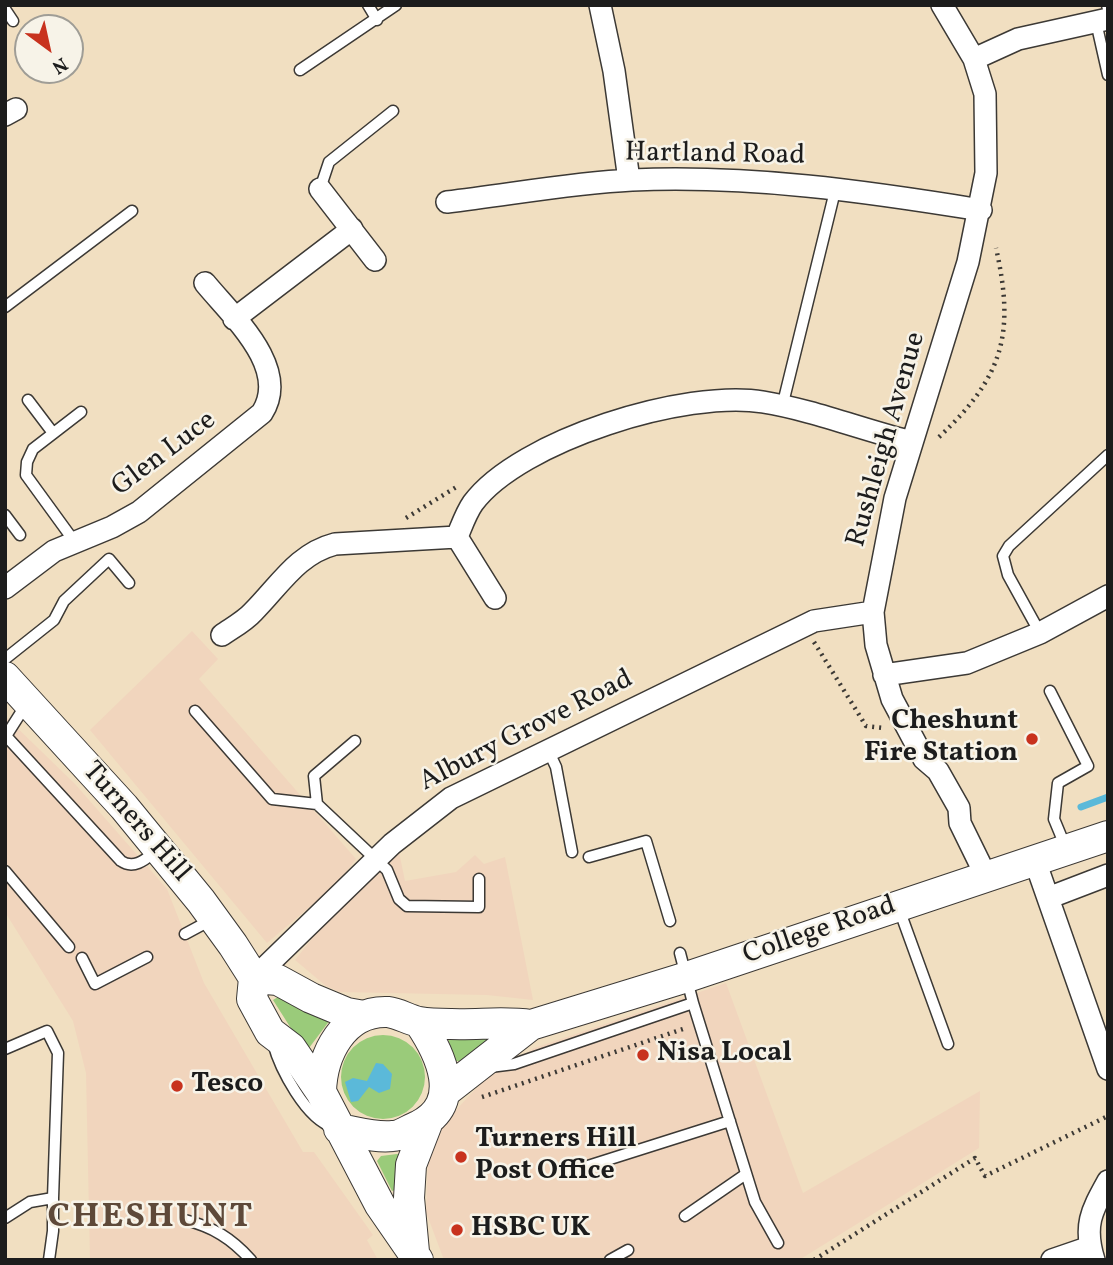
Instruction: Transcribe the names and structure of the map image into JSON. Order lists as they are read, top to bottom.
{
  "streets": {
    "main road": ["Turners Hill", "College Road"],
    "street": [
      "Hartland Road",
      "Rushleigh Avenue",
      "Glen Luce",
      "Albury Grove Road"
    ]
  },
  "crossings": [
    ["Hartland Road", "Rushleigh Avenue"],
    ["Rushleigh Avenue", "Albury Grove Road"],
    ["Rushleigh Avenue", "College Road"],
    ["Albury Grove Road", "Turners Hill"],
    ["Turners Hill", "College Road"]
  ],
  "districts": ["CHESHUNT"],
  "places": [
    "Cheshunt Fire Station",
    "Nisa Local",
    "Tesco",
    "Turners Hill Post Office",
    "HSBC UK"
  ],
  "north": "bottom right"
}
